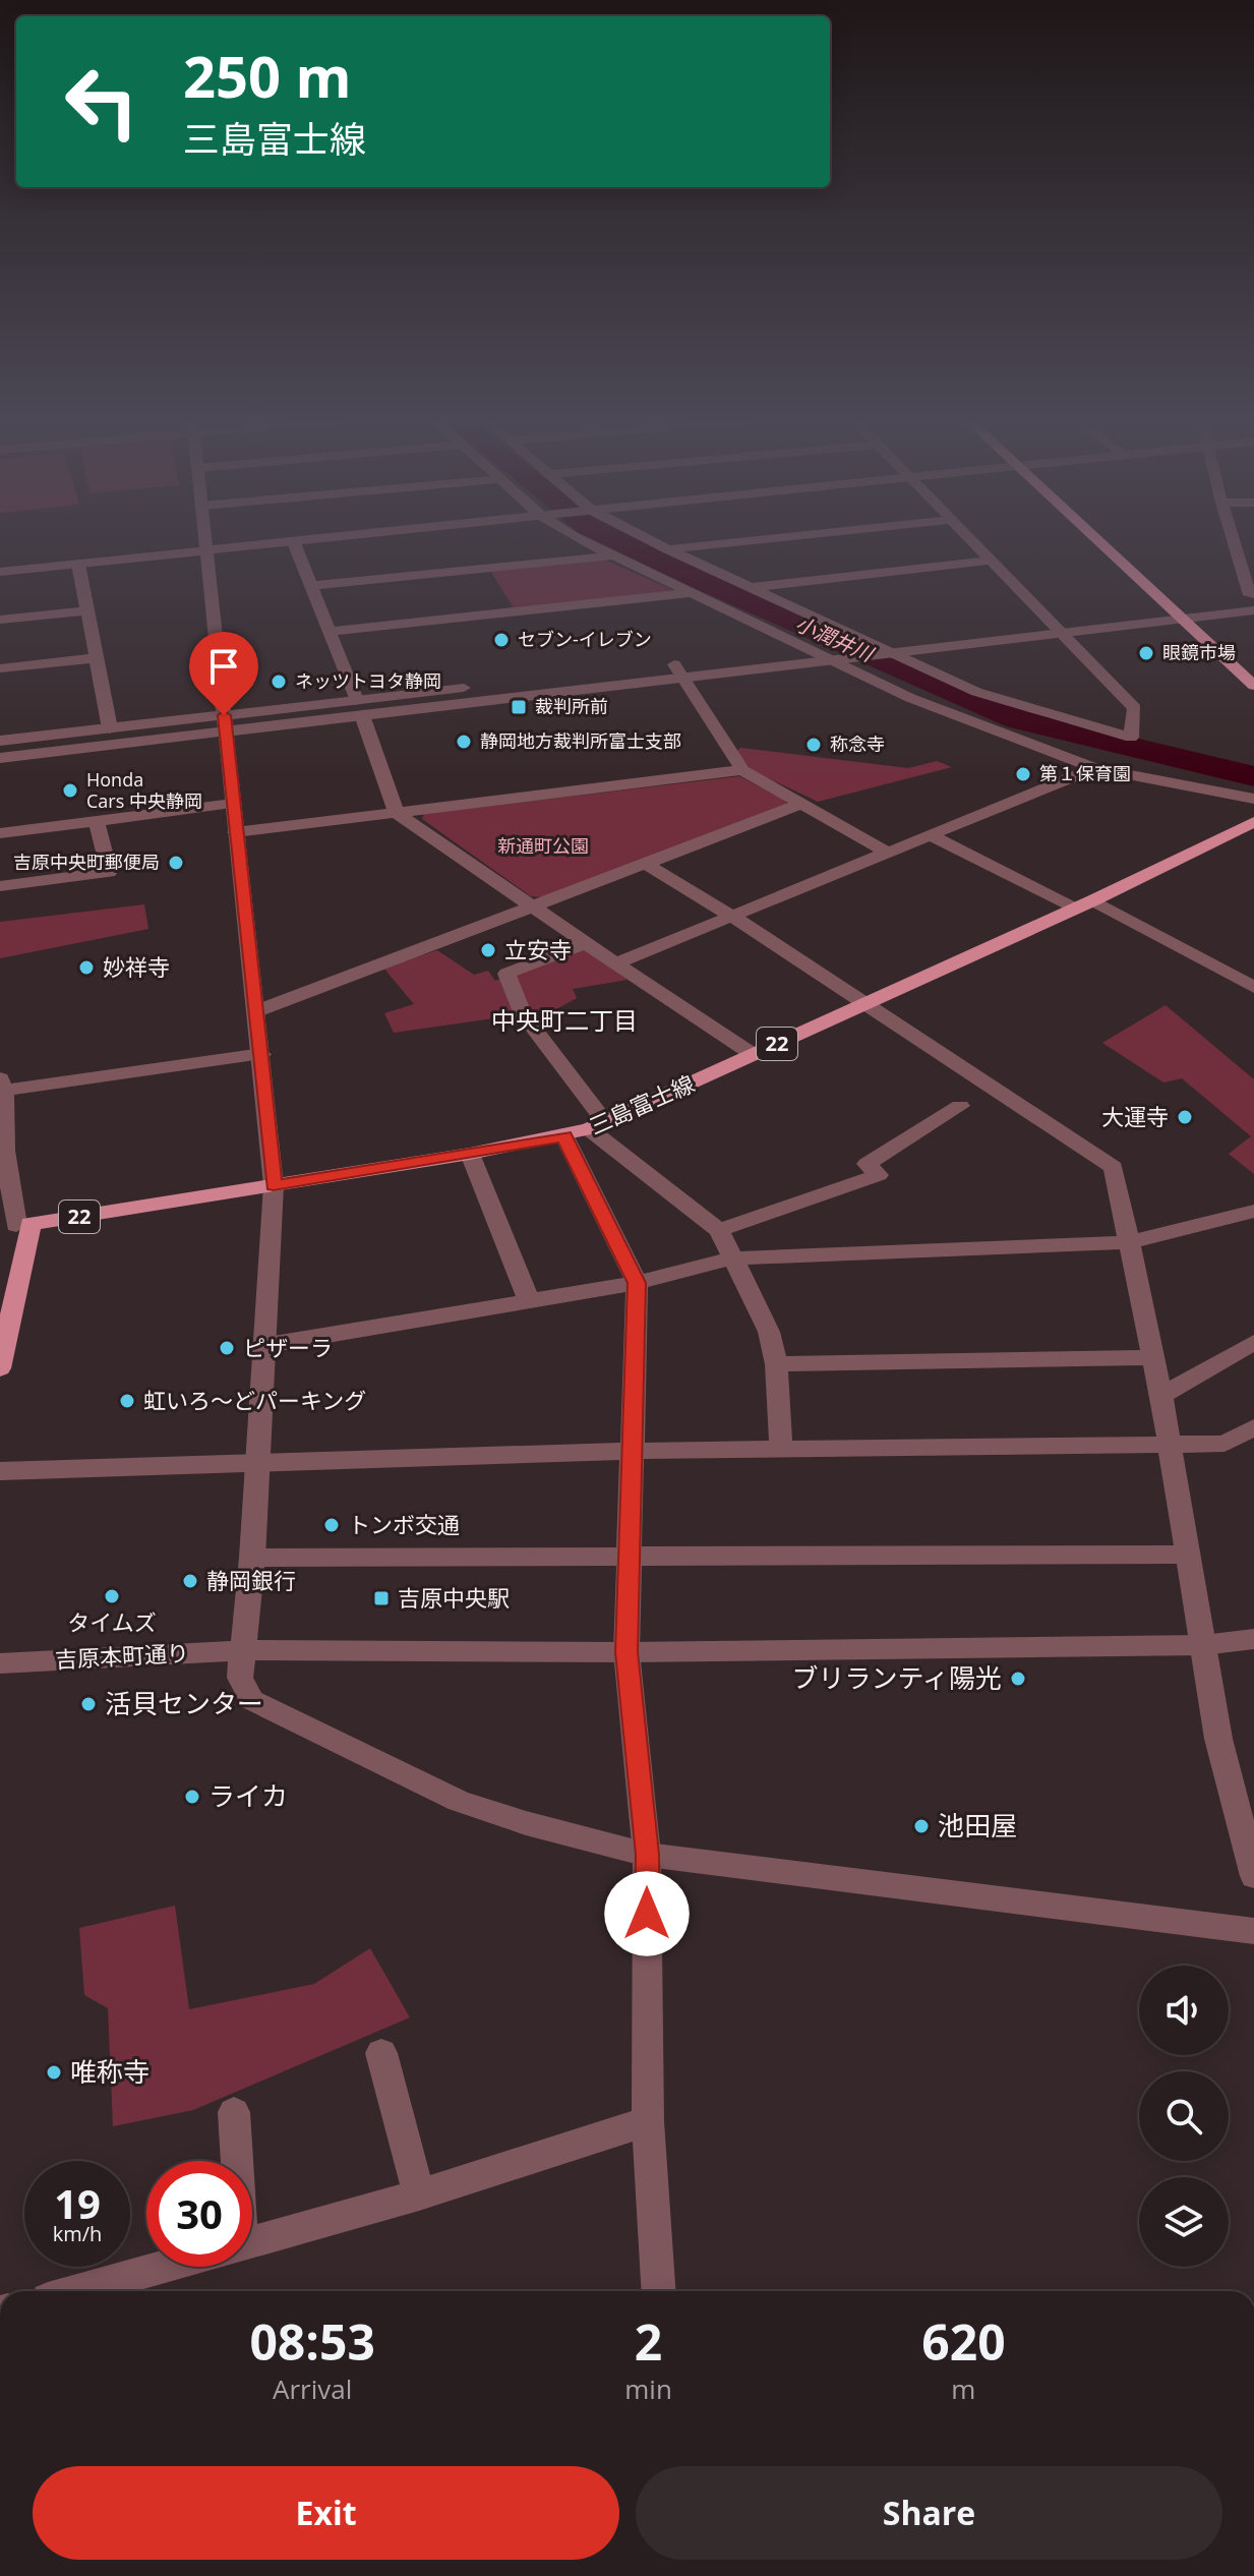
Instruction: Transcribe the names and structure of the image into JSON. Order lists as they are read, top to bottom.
{
  "streets": {
    "main road": ["22", "三島富士線"],
    "street": ["吉原本町通り"]
  },
  "crossings": [
    ["22", "三島富士線"]
  ],
  "districts": ["中央町二丁目"],
  "water": ["小潤井川"],
  "parks": ["新通町公園"],
  "places": {
    "other": [
      "セブン-イレブン",
      "眼鏡市場",
      "ネッツトヨタ静岡",
      "静岡地方裁判所富士支部",
      "称念寺",
      "第１保育園",
      "Honda Cars 中央静岡",
      "吉原中央町郵便局",
      "立安寺",
      "妙祥寺",
      "大運寺",
      "ピザーラ",
      "虹いろ～どパーキング",
      "トンボ交通",
      "静岡銀行",
      "タイムズ",
      "ブリランティ陽光",
      "活貝センター",
      "ライカ",
      "池田屋",
      "唯称寺"
    ],
    "transit": ["裁判所前", "吉原中央駅"]
  },
  "page": {
    "turn": ["250 m", "三島富士線"],
    "speed": "19 km/h",
    "limit": "30",
    "eta": [
      "08:53",
      "Arrival",
      "2",
      "min",
      "620",
      "m"
    ],
    "buttons": ["Exit", "Share"]
  }
}
